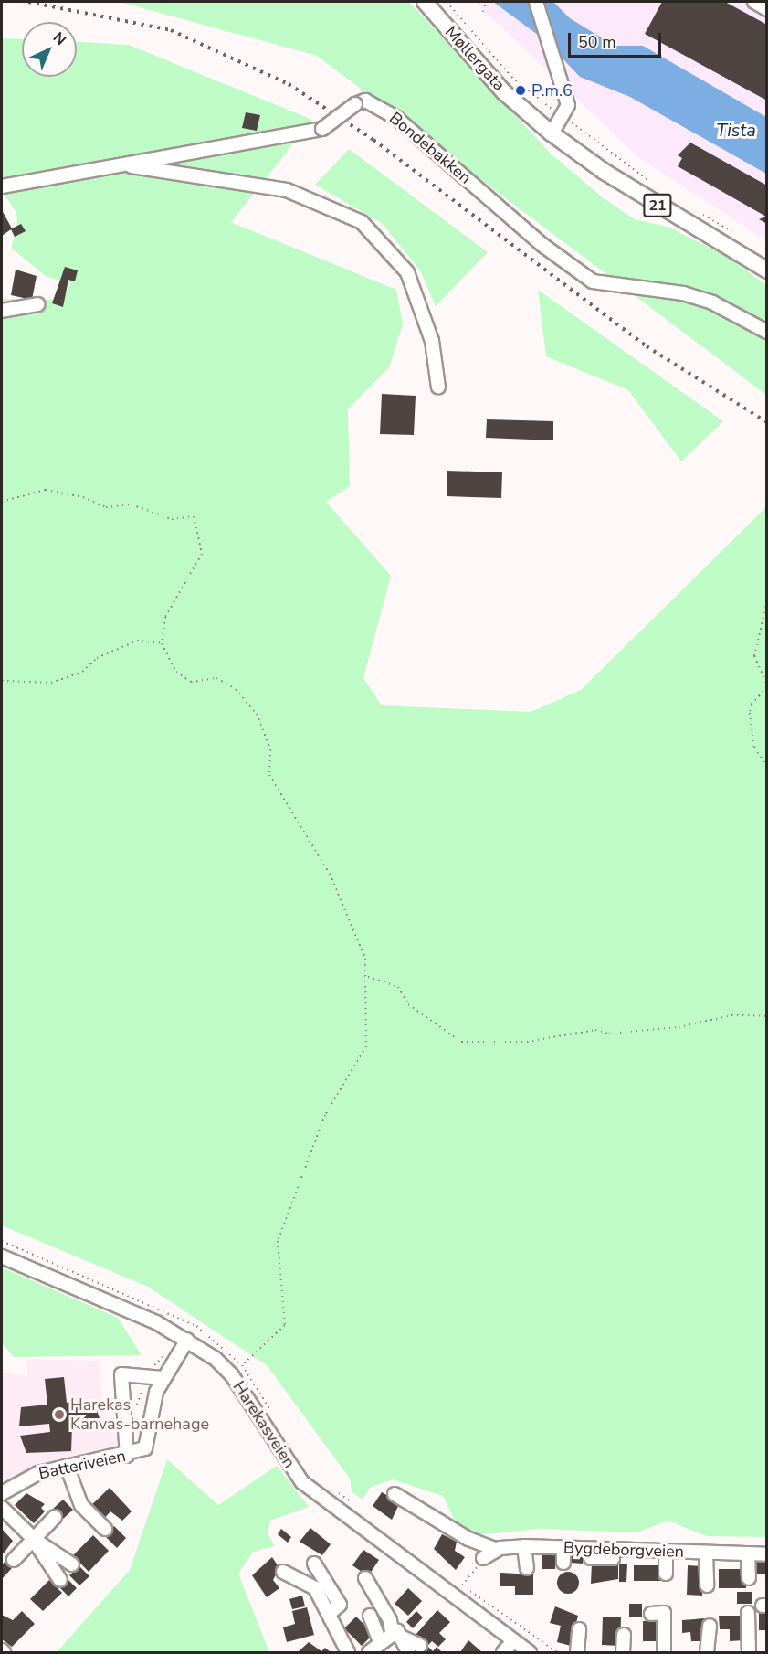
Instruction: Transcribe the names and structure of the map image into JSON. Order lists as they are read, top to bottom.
{
  "streets": {
    "main road": ["Møllergata", "21"],
    "street": [
      "Bondebakken",
      "Harekasveien",
      "Batteriveien",
      "Bygdeborgveien"
    ]
  },
  "crossings": [
    ["Møllergata", "21"],
    ["Harekasveien", "Batteriveien"]
  ],
  "water": ["Tista"],
  "places": ["P.m.6", "Harekas Kanvas-barnehage"],
  "scale_bar": "50 m",
  "north": "top right"
}
